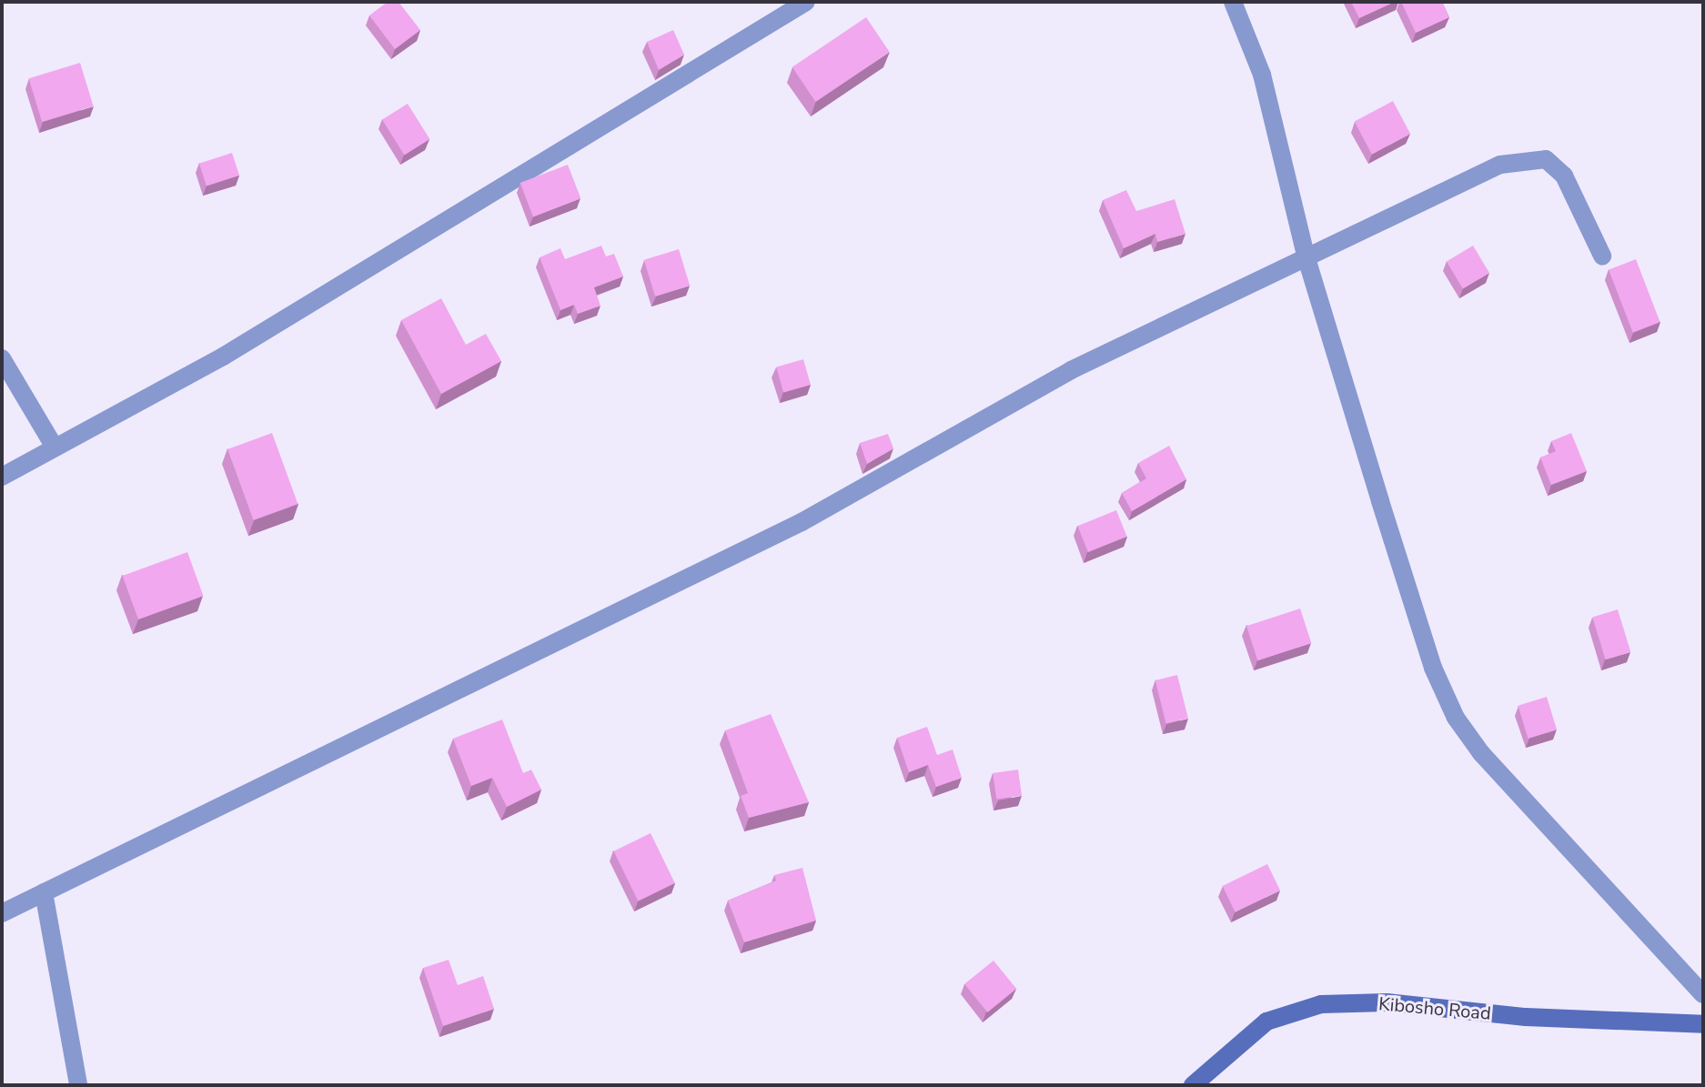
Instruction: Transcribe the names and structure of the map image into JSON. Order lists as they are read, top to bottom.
{
  "streets": {
    "main road": ["Kibosho Road"]
  }
}
